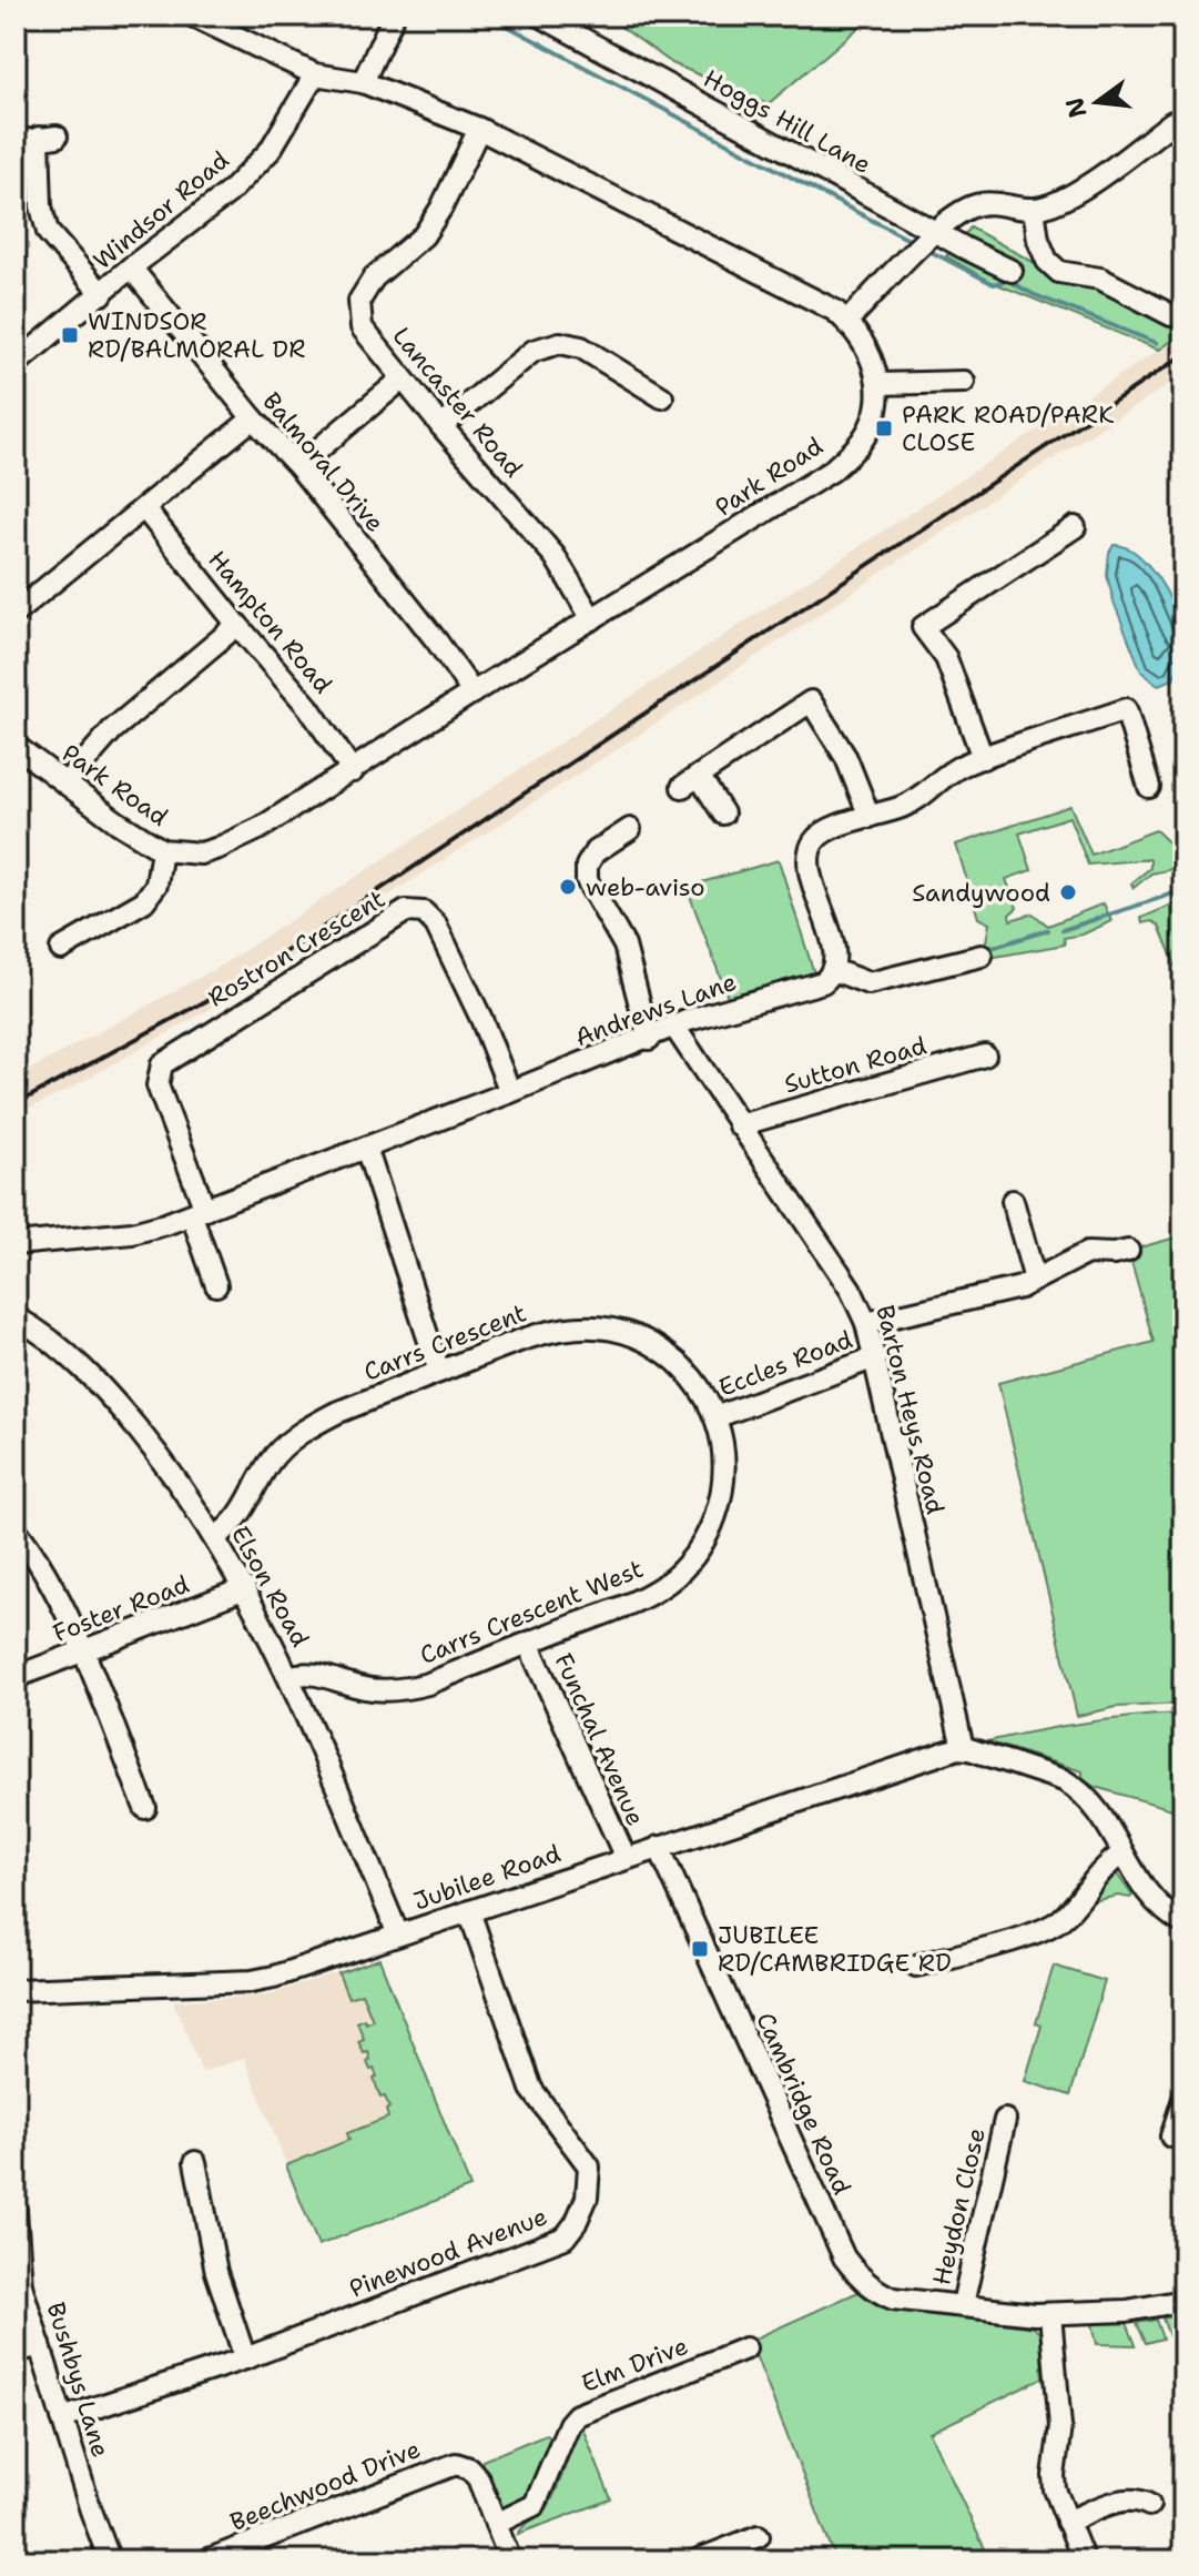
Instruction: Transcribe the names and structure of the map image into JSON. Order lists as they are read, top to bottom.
{
  "streets": {
    "street": [
      "Hoggs Hill Lane",
      "Windsor Road",
      "Lancaster Road",
      "Balmoral Drive",
      "Park Road",
      "Hampton Road",
      "Rostron Crescent",
      "Andrews Lane",
      "Sutton Road",
      "Carrs Crescent",
      "Eccles Road",
      "Barton Heys Road",
      "Elson Road",
      "Foster Road",
      "Carrs Crescent West",
      "Funchal Avenue",
      "Jubilee Road",
      "Cambridge Road",
      "Heydon Close",
      "Pinewood Avenue",
      "Elm Drive",
      "Bushbys Lane",
      "Beechwood Drive"
    ]
  },
  "crossings": [
    ["Windsor Road", "Balmoral Drive"],
    ["Lancaster Road", "Park Road"],
    ["Balmoral Drive", "Park Road"],
    ["Park Road", "Hampton Road"],
    ["Rostron Crescent", "Andrews Lane"],
    ["Andrews Lane", "Barton Heys Road"],
    ["Sutton Road", "Barton Heys Road"],
    ["Carrs Crescent", "Eccles Road"],
    ["Carrs Crescent", "Elson Road"],
    ["Carrs Crescent", "Carrs Crescent West"],
    ["Eccles Road", "Barton Heys Road"],
    ["Eccles Road", "Carrs Crescent West"],
    ["Barton Heys Road", "Jubilee Road"],
    ["Elson Road", "Foster Road"],
    ["Elson Road", "Carrs Crescent West"],
    ["Elson Road", "Jubilee Road"],
    ["Carrs Crescent West", "Funchal Avenue"],
    ["Funchal Avenue", "Jubilee Road"],
    ["Jubilee Road", "Cambridge Road"],
    ["Jubilee Road", "Pinewood Avenue"],
    ["Cambridge Road", "Heydon Close"],
    ["Pinewood Avenue", "Bushbys Lane"],
    ["Elm Drive", "Beechwood Drive"]
  ],
  "places": {
    "transit": ["WINDSOR RD/BALMORAL DR", "PARK ROAD/PARK CLOSE", "JUBILEE RD/CAMBRIDGE RD"],
    "other": ["web-aviso", "Sandywood"]
  },
  "north": "left"
}
